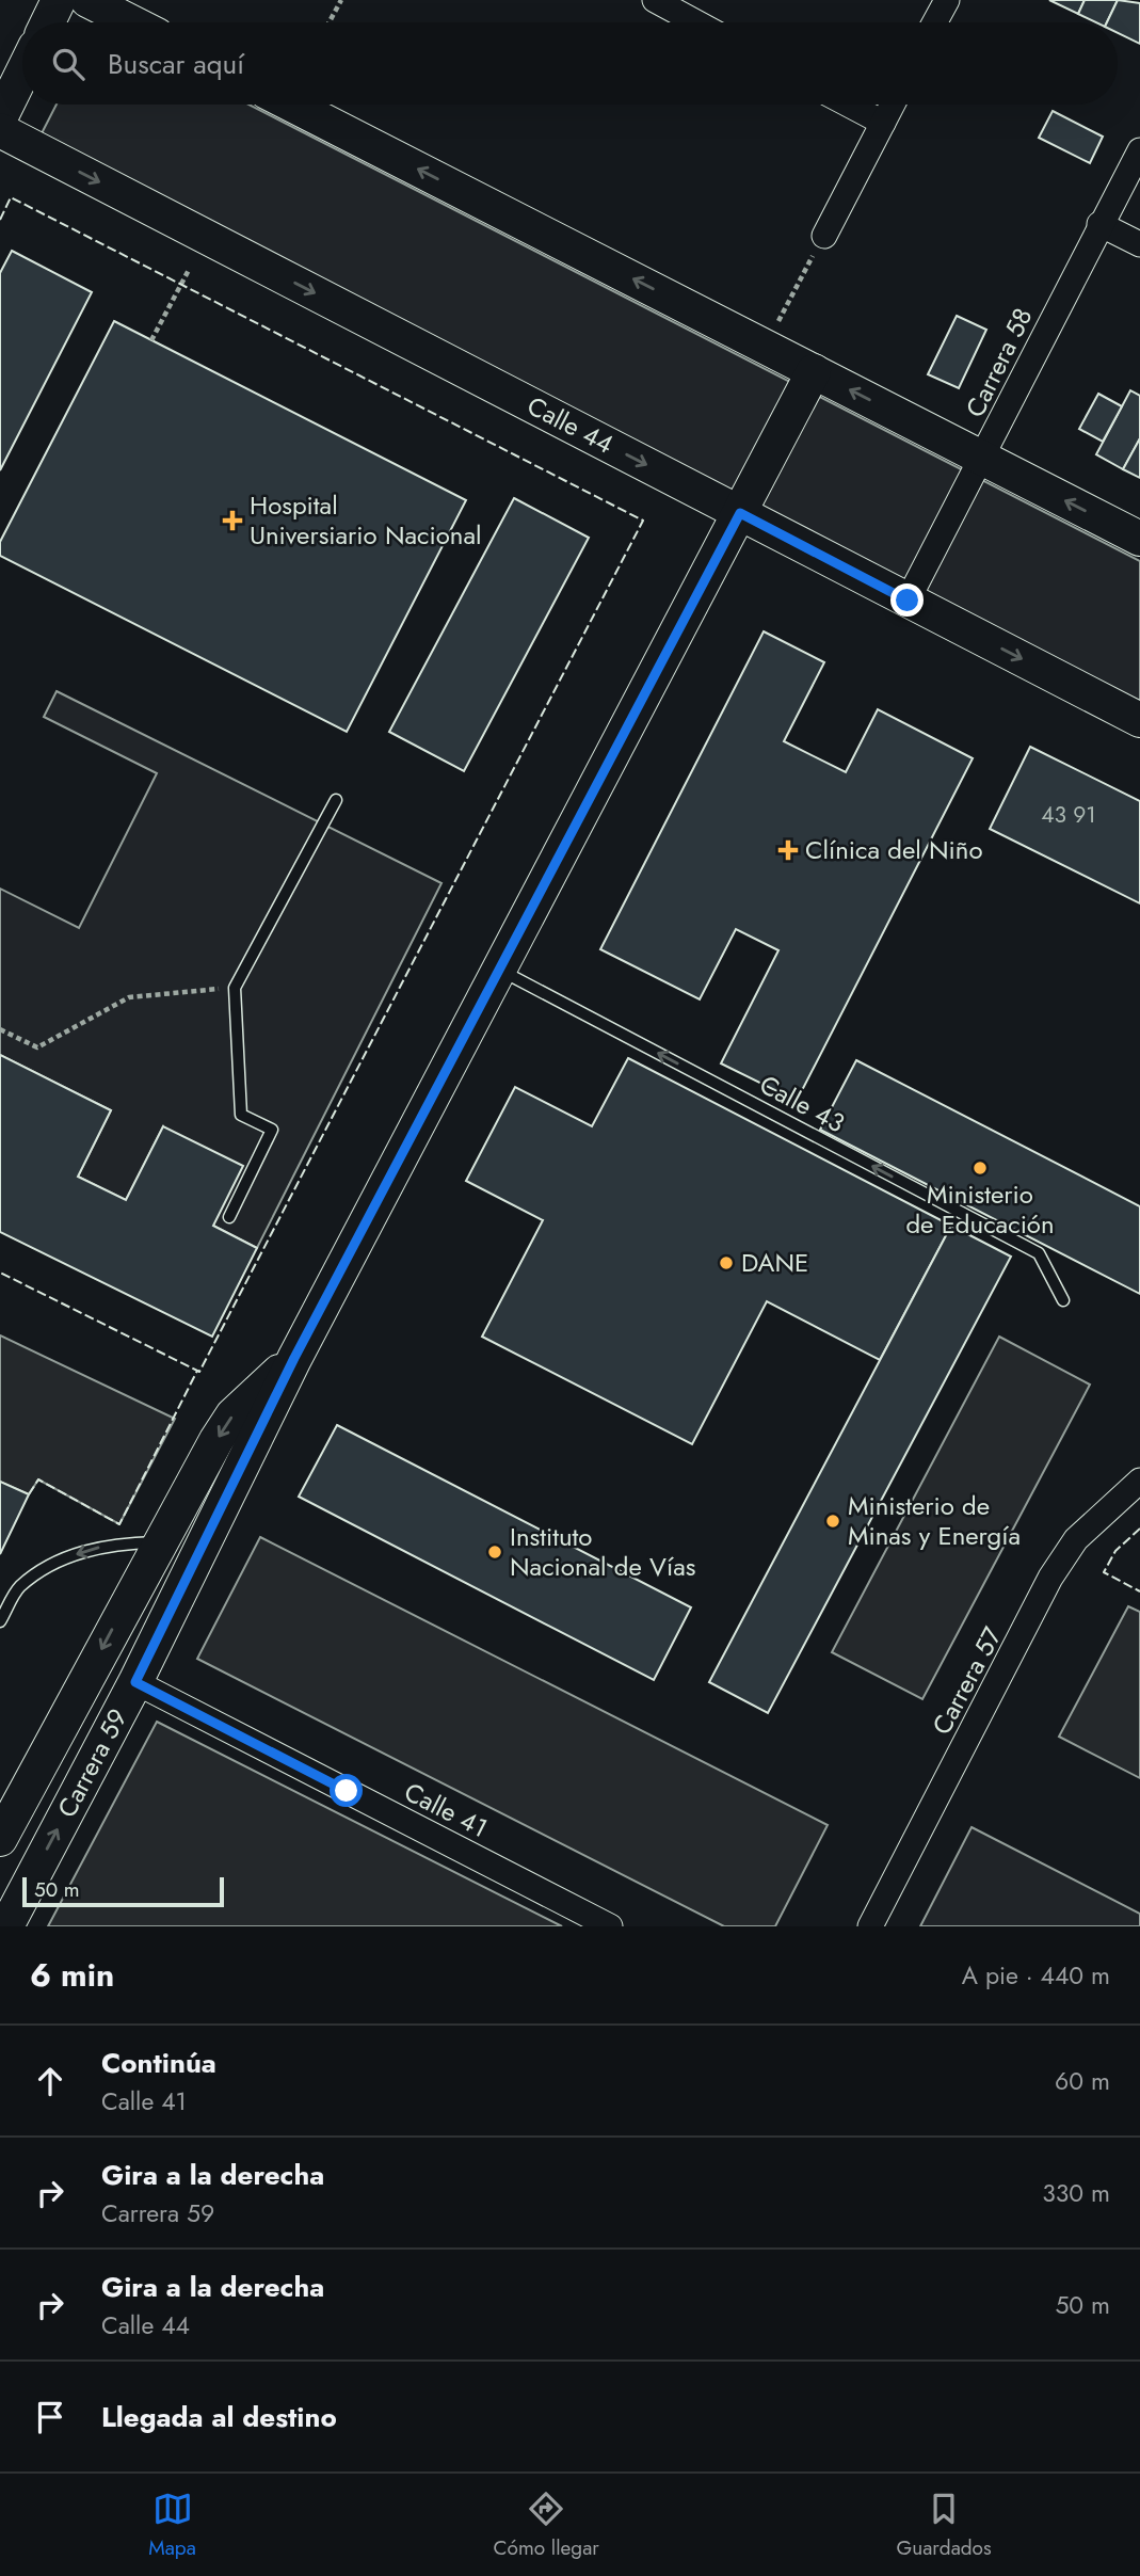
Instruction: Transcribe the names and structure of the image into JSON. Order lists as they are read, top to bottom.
{
  "streets": {
    "street": [
      "Carrera 58",
      "Calle 44",
      "Carrera 57",
      "Carrera 59",
      "Calle 41"
    ],
    "lane": ["Calle 43"]
  },
  "crossings": [
    ["Carrera 58", "Calle 44"],
    ["Calle 44", "Carrera 59"],
    ["Calle 43", "Carrera 59"],
    ["Carrera 59", "Calle 41"]
  ],
  "one_way": ["Calle 43"],
  "places": {
    "health": ["Hospital Universiario Nacional", "Clínica del Niño"],
    "other": [
      "Ministerio de Educación",
      "DANE",
      "Ministerio de Minas y Energía",
      "Instituto Nacional de Vías"
    ]
  },
  "house_numbers": ["43 91"],
  "scale_bar": "50 m",
  "page": {
    "search": "Buscar aquí",
    "scale": "50 m",
    "heading": ["6 min", "A pie · 440 m"],
    "list": [
      ["Continúa", "Calle 41", "60 m"],
      ["Gira a la derecha", "Carrera 59", "330 m"],
      ["Gira a la derecha", "Calle 44", "50 m"],
      "Llegada al destino"
    ],
    "nav": ["Mapa", "Cómo llegar", "Guardados"]
  }
}
